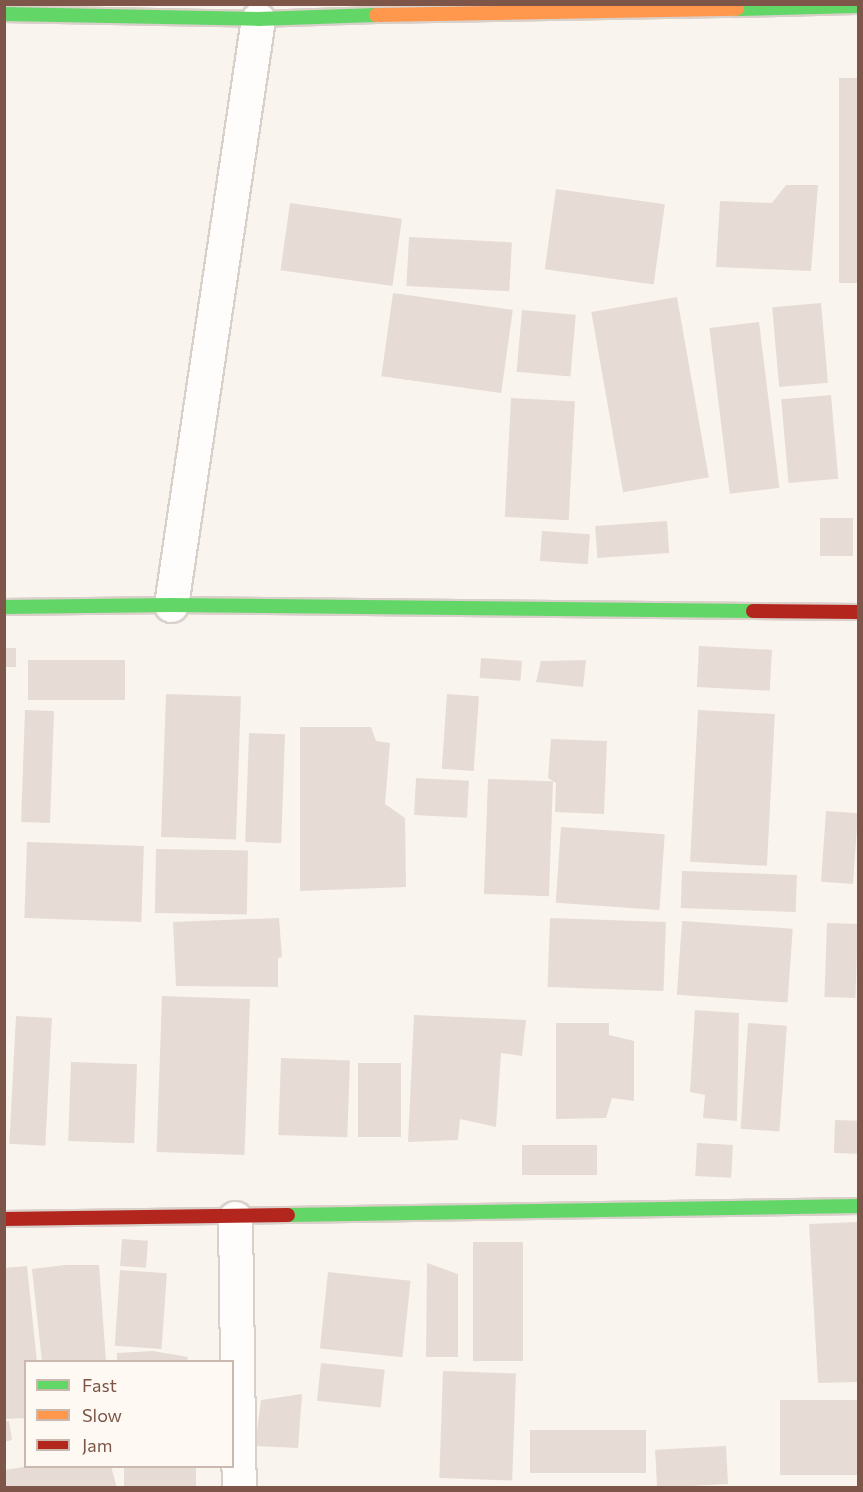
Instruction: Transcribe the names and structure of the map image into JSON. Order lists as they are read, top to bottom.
{
  "legend": ["Fast", "Slow", "Jam"]
}
